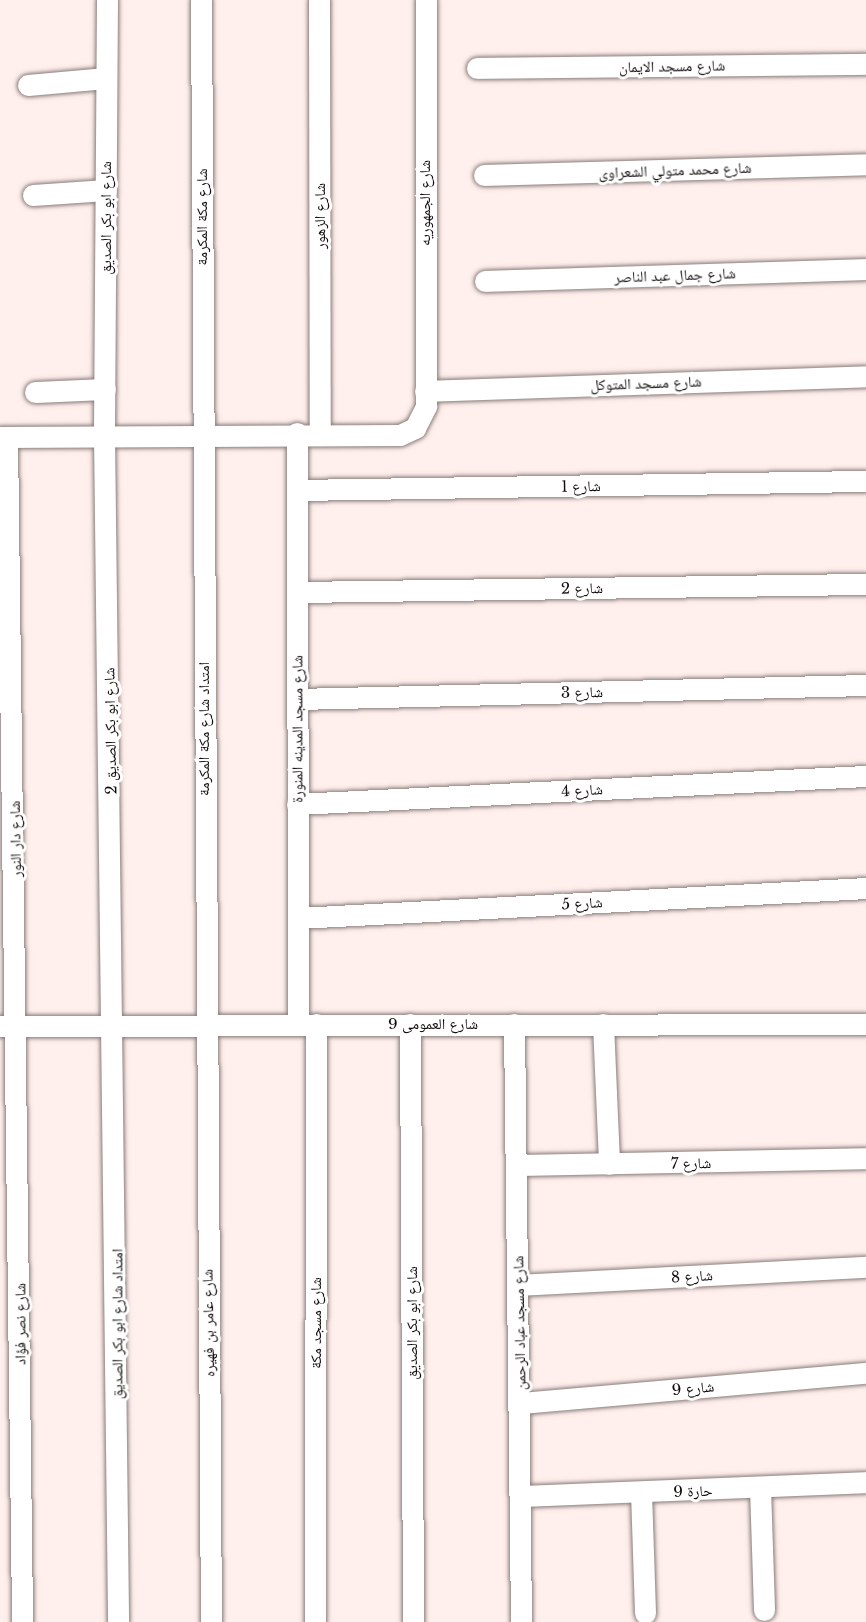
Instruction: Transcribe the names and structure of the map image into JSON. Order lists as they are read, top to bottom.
{
  "streets": {
    "street": [
      "شارع مسجد الايمان",
      "شارع محمد متولي الشعراوى",
      "شارع الجمهوريه",
      "شارع الزهور",
      "شارع مكة المكرمة",
      "شارع ابو بكر الصديق",
      "شارع جمال عبد الناصر",
      "شارع مسجد المتوكل",
      "شارع 1",
      "شارع 2",
      "شارع 3",
      "امتداد شارع مكة المكرمة",
      "شارع مسجد المدينه المنورة",
      "شارع ابو بكر الصديق 2",
      "شارع 4",
      "شارع دار النور",
      "شارع 5",
      "شارع العمومى 9",
      "شارع 7",
      "شارع 8",
      "شارع عامر بن فهيره",
      "شارع مسجد مكة",
      "شارع مسجد عباد الرحمن",
      "شارع نصر فؤاد",
      "امتداد شارع ابو بكر الصديق",
      "شارع 9",
      "حارة 9"
    ]
  },
  "crossings": [
    ["شارع الجمهوريه", "شارع مسجد المتوكل"],
    ["شارع مكة المكرمة", "امتداد شارع مكة المكرمة"],
    ["شارع ابو بكر الصديق", "شارع ابو بكر الصديق 2"],
    ["شارع ابو بكر الصديق", "شارع العمومى 9"],
    ["شارع 1", "شارع مسجد المدينه المنورة"],
    ["شارع 2", "شارع مسجد المدينه المنورة"],
    ["شارع 3", "شارع مسجد المدينه المنورة"],
    ["امتداد شارع مكة المكرمة", "شارع العمومى 9"],
    ["امتداد شارع مكة المكرمة", "شارع عامر بن فهيره"],
    ["شارع مسجد المدينه المنورة", "شارع 4"],
    ["شارع مسجد المدينه المنورة", "شارع 5"],
    ["شارع مسجد المدينه المنورة", "شارع العمومى 9"],
    ["شارع مسجد المدينه المنورة", "شارع مسجد مكة"],
    ["شارع ابو بكر الصديق 2", "شارع العمومى 9"],
    ["شارع ابو بكر الصديق 2", "امتداد شارع ابو بكر الصديق"],
    ["شارع دار النور", "شارع العمومى 9"],
    ["شارع دار النور", "شارع نصر فؤاد"],
    ["شارع العمومى 9", "شارع عامر بن فهيره"],
    ["شارع العمومى 9", "شارع مسجد مكة"],
    ["شارع العمومى 9", "شارع مسجد عباد الرحمن"],
    ["شارع العمومى 9", "شارع نصر فؤاد"],
    ["شارع العمومى 9", "امتداد شارع ابو بكر الصديق"],
    ["شارع 7", "شارع مسجد عباد الرحمن"],
    ["شارع 8", "شارع مسجد عباد الرحمن"],
    ["شارع مسجد عباد الرحمن", "شارع 9"],
    ["شارع مسجد عباد الرحمن", "حارة 9"]
  ]
}
